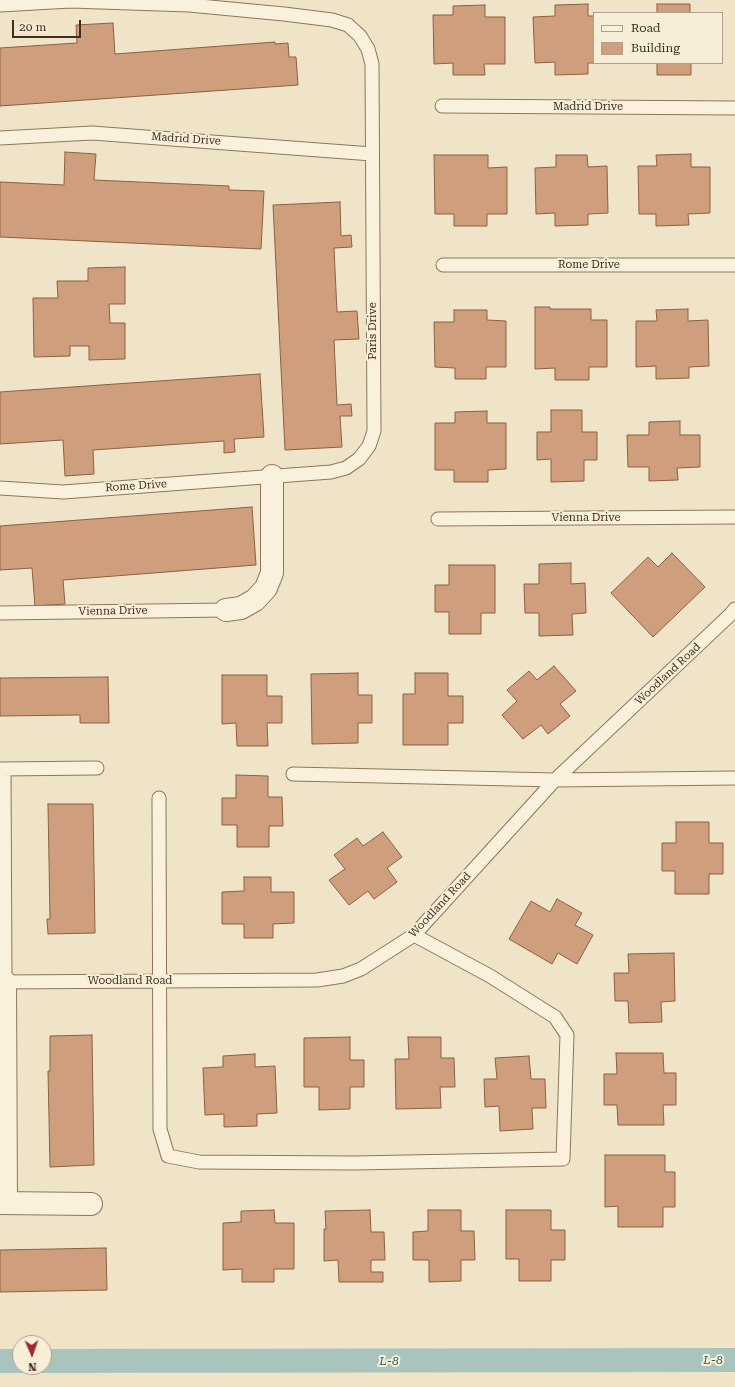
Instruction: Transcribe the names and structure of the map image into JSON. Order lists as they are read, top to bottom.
{
  "streets": {
    "lane": [
      "Madrid Drive",
      "Rome Drive",
      "Paris Drive",
      "Vienna Drive",
      "Woodland Road"
    ]
  },
  "crossings": [
    ["Madrid Drive", "Paris Drive"],
    ["Rome Drive", "Paris Drive"]
  ],
  "water": ["L-8"],
  "legend": ["Road", "Building"],
  "scale_bar": "20 m",
  "north": "bottom"
}
